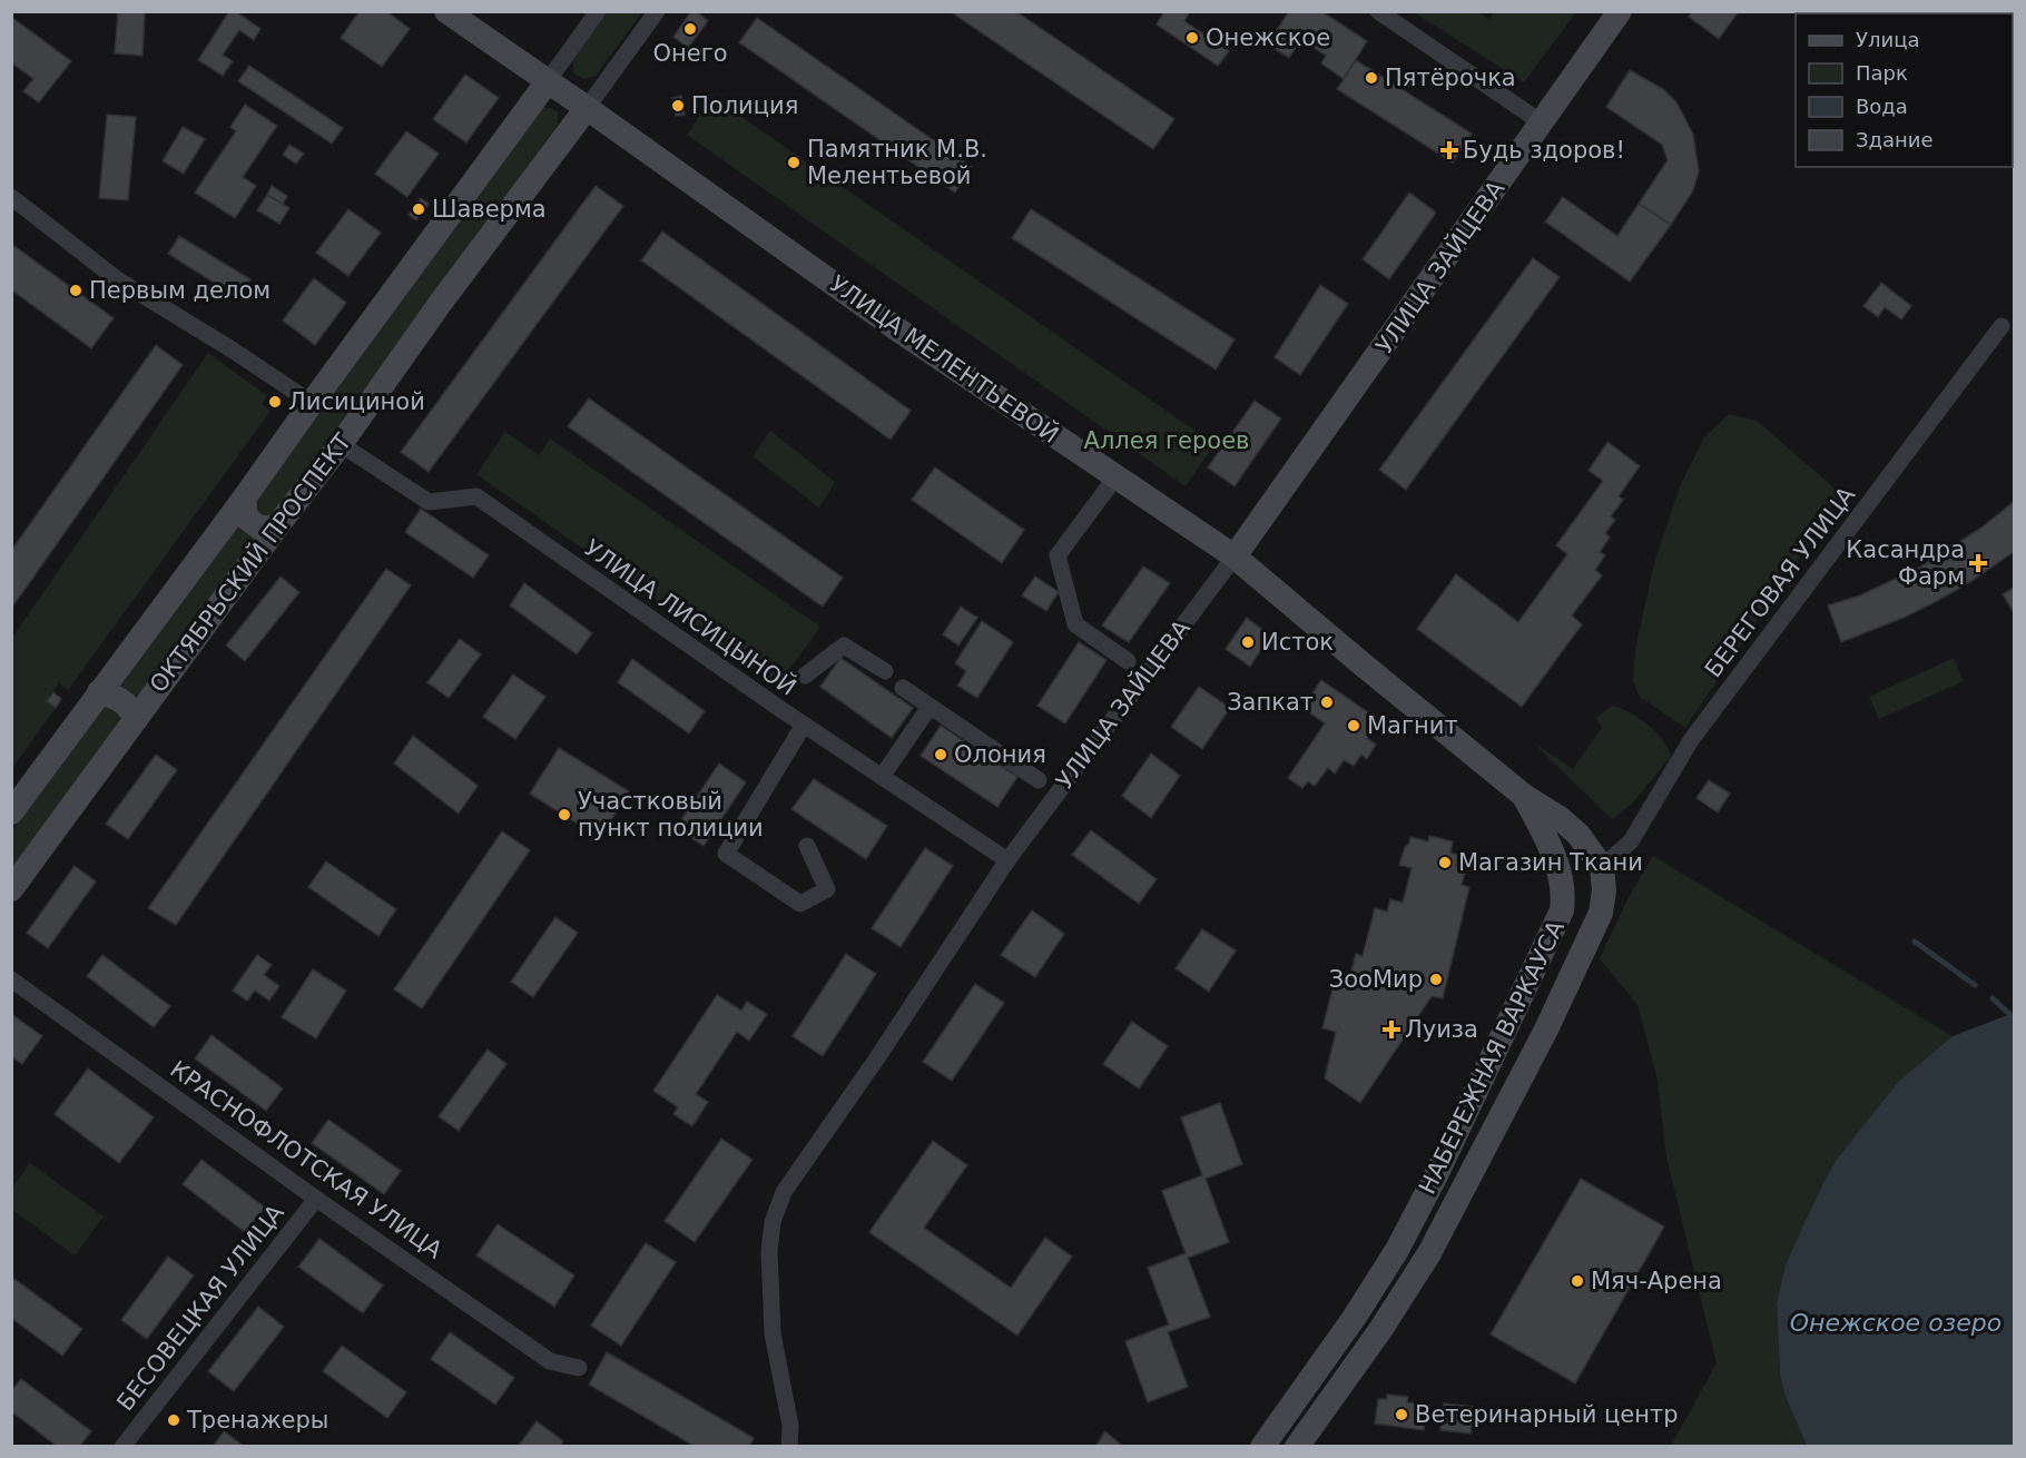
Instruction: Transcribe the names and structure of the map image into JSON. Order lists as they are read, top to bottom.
{
  "streets": {
    "main road": [
      "УЛИЦА ЗАЙЦЕВА",
      "УЛИЦА МЕЛЕНТЬЕВОЙ",
      "ОКТЯБРЬСКИЙ ПРОСПЕКТ",
      "НАБЕРЕЖНАЯ ВАРКАУСА"
    ],
    "street": [
      "БЕРЕГОВАЯ УЛИЦА",
      "УЛИЦА ЛИСИЦЫНОЙ",
      "КРАСНОФЛОТСКАЯ УЛИЦА",
      "БЕСОВЕЦКАЯ УЛИЦА"
    ]
  },
  "crossings": [
    ["УЛИЦА ЗАЙЦЕВА", "УЛИЦА МЕЛЕНТЬЕВОЙ"],
    ["УЛИЦА ЗАЙЦЕВА", "УЛИЦА ЛИСИЦЫНОЙ"],
    ["УЛИЦА МЕЛЕНТЬЕВОЙ", "ОКТЯБРЬСКИЙ ПРОСПЕКТ"],
    ["УЛИЦА МЕЛЕНТЬЕВОЙ", "НАБЕРЕЖНАЯ ВАРКАУСА"],
    ["ОКТЯБРЬСКИЙ ПРОСПЕКТ", "УЛИЦА ЛИСИЦЫНОЙ"],
    ["БЕРЕГОВАЯ УЛИЦА", "НАБЕРЕЖНАЯ ВАРКАУСА"],
    ["КРАСНОФЛОТСКАЯ УЛИЦА", "БЕСОВЕЦКАЯ УЛИЦА"]
  ],
  "water": ["Онежское озеро"],
  "parks": ["Аллея героев"],
  "places": {
    "other": [
      "Онего",
      "Онежское",
      "Пятёрочка",
      "Полиция",
      "Памятник М.В. Мелентьевой",
      "Шаверма",
      "Первым делом",
      "Лисициной",
      "Исток",
      "Запкат",
      "Магнит",
      "Олония",
      "Участковый пункт полиции",
      "Магазин Ткани",
      "ЗооМир",
      "Мяч-Арена",
      "Ветеринарный центр",
      "Тренажеры"
    ],
    "health": ["Будь здоров!", "Касандра Фарм", "Луиза"]
  },
  "legend": [
    "Улица",
    "Парк",
    "Вода",
    "Здание"
  ]
}
